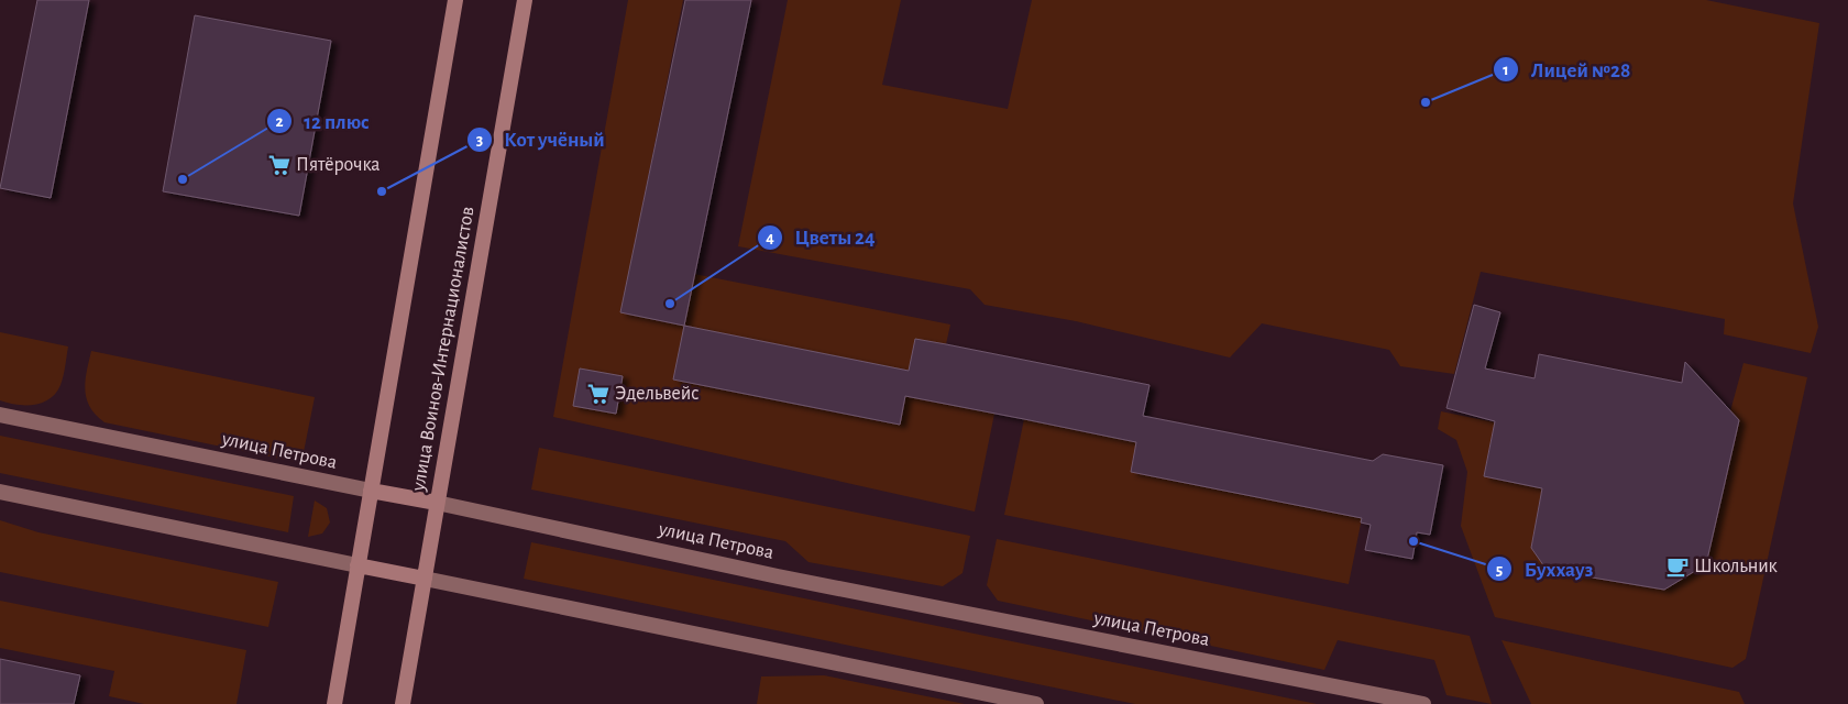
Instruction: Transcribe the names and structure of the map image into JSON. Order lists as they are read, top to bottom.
{
  "streets": {
    "main road": ["улица Воинов-Интернационалистов", "улица Петрова"]
  },
  "crossings": [
    ["улица Воинов-Интернационалистов", "улица Петрова"]
  ],
  "places": {
    "other": [
      "Лицей №28",
      "12 плюс",
      "Кот учёный",
      "Цветы 24",
      "Буххауз"
    ],
    "supermarket": ["Пятёрочка", "Эдельвейс"],
    "cafe": ["Школьник"]
  }
}
